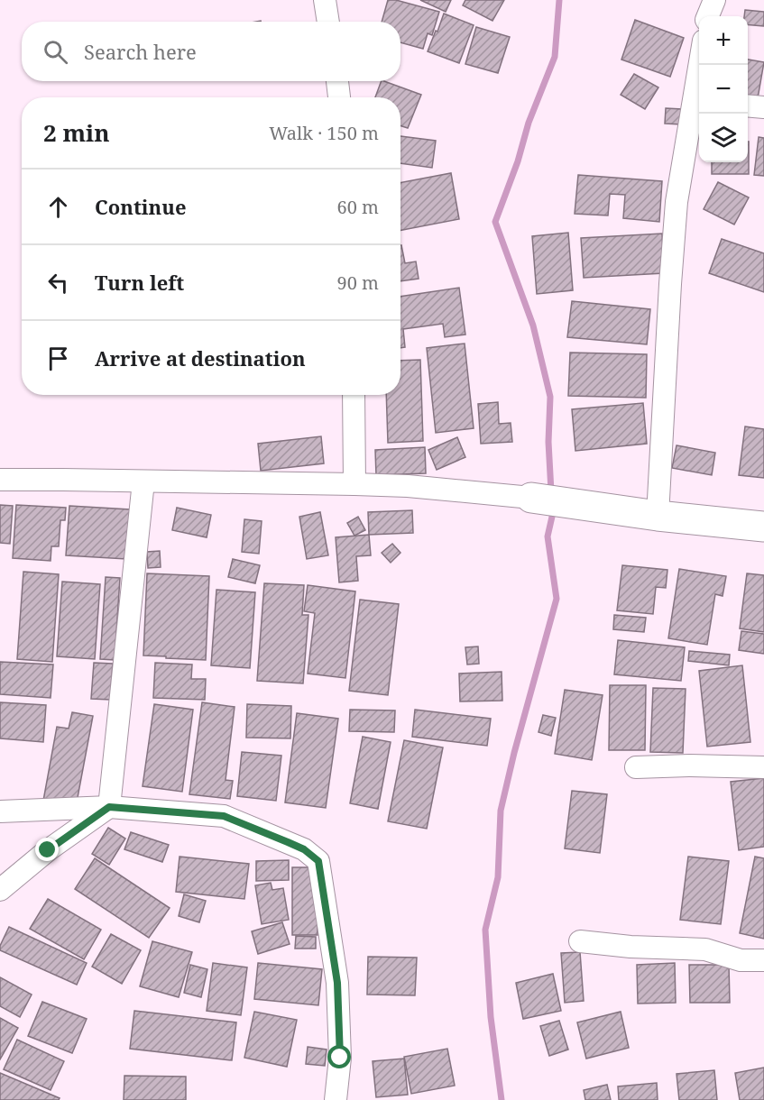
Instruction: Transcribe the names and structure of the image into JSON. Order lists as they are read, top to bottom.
{
  "page": {
    "map_buttons": ["+", "−"],
    "search": "Search here",
    "heading": ["2 min", "Walk · 150 m"],
    "list": [
      ["Continue", "60 m"],
      ["Turn left", "90 m"],
      "Arrive at destination"
    ]
  }
}
